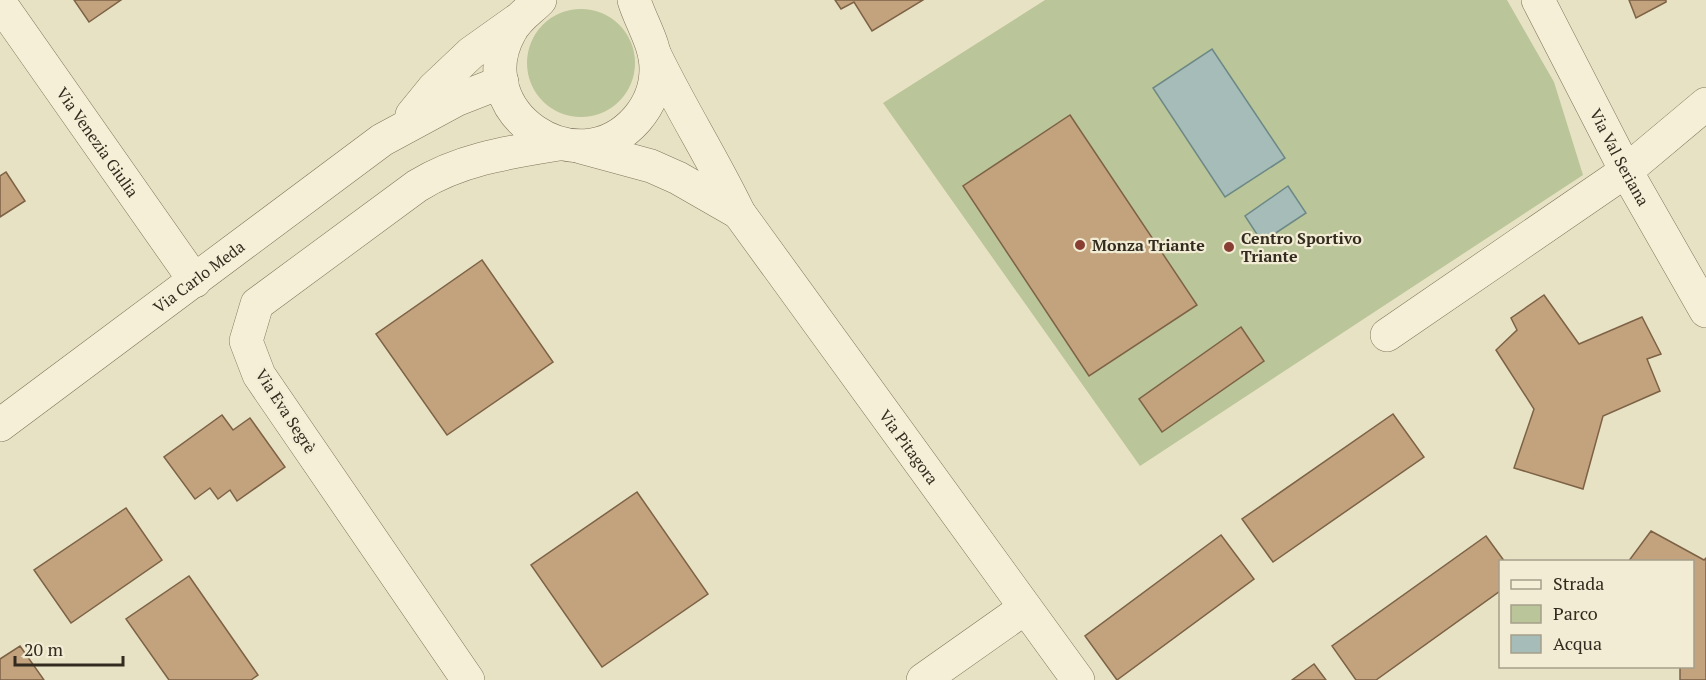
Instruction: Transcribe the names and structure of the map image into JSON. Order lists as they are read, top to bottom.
{
  "streets": {
    "street": [
      "Via Venezia Giulia",
      "Via Val Seriana",
      "Via Carlo Meda",
      "Via Eva Segrè",
      "Via Pitagora"
    ]
  },
  "crossings": [
    ["Via Venezia Giulia", "Via Carlo Meda"],
    ["Via Carlo Meda", "Via Eva Segrè"],
    ["Via Carlo Meda", "Via Pitagora"],
    ["Via Eva Segrè", "Via Pitagora"]
  ],
  "places": ["Monza Triante", "Centro Sportivo Triante"],
  "legend": ["Strada", "Parco", "Acqua"],
  "scale_bar": "20 m"
}
